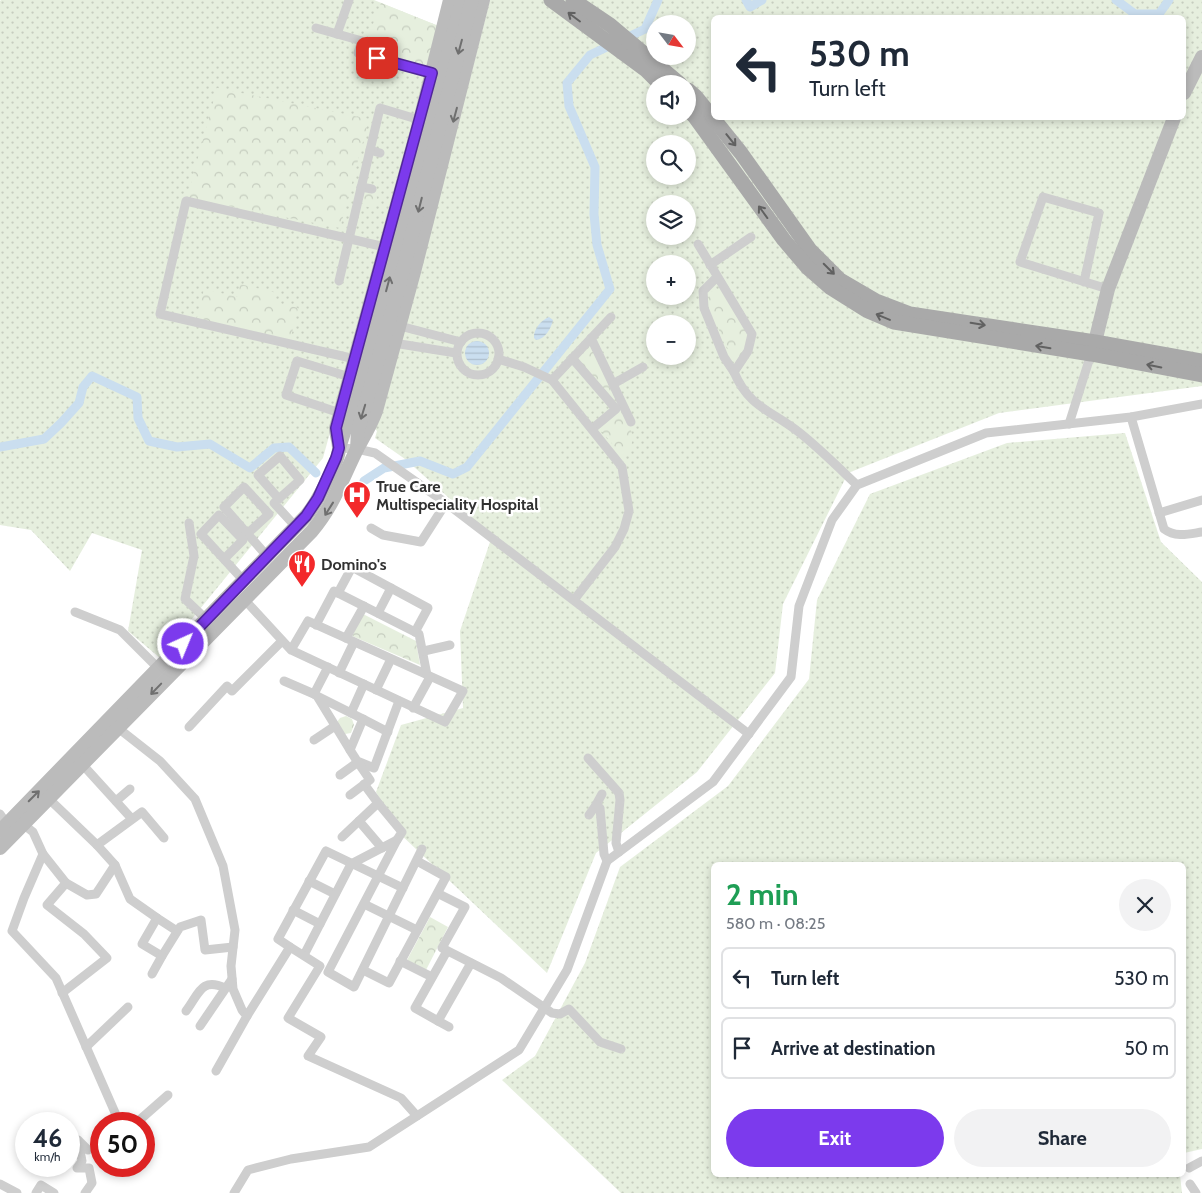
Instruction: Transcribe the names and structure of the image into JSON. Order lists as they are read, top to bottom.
{
  "places": {
    "hospital": ["True Care Multispeciality Hospital"],
    "restaurant": ["Domino's"]
  },
  "north": "bottom right",
  "page": {
    "map_buttons": ["+", "−"],
    "turn": ["530 m", "Turn left"],
    "heading": ["2 min", "580 m · 08:25"],
    "list": [
      {
        "name": "Turn left",
        "value": "530 m"
      },
      {
        "name": "Arrive at destination",
        "value": "50 m"
      }
    ],
    "buttons": ["Exit", "Share"],
    "speed": "46 km/h",
    "limit": "50"
  }
}
